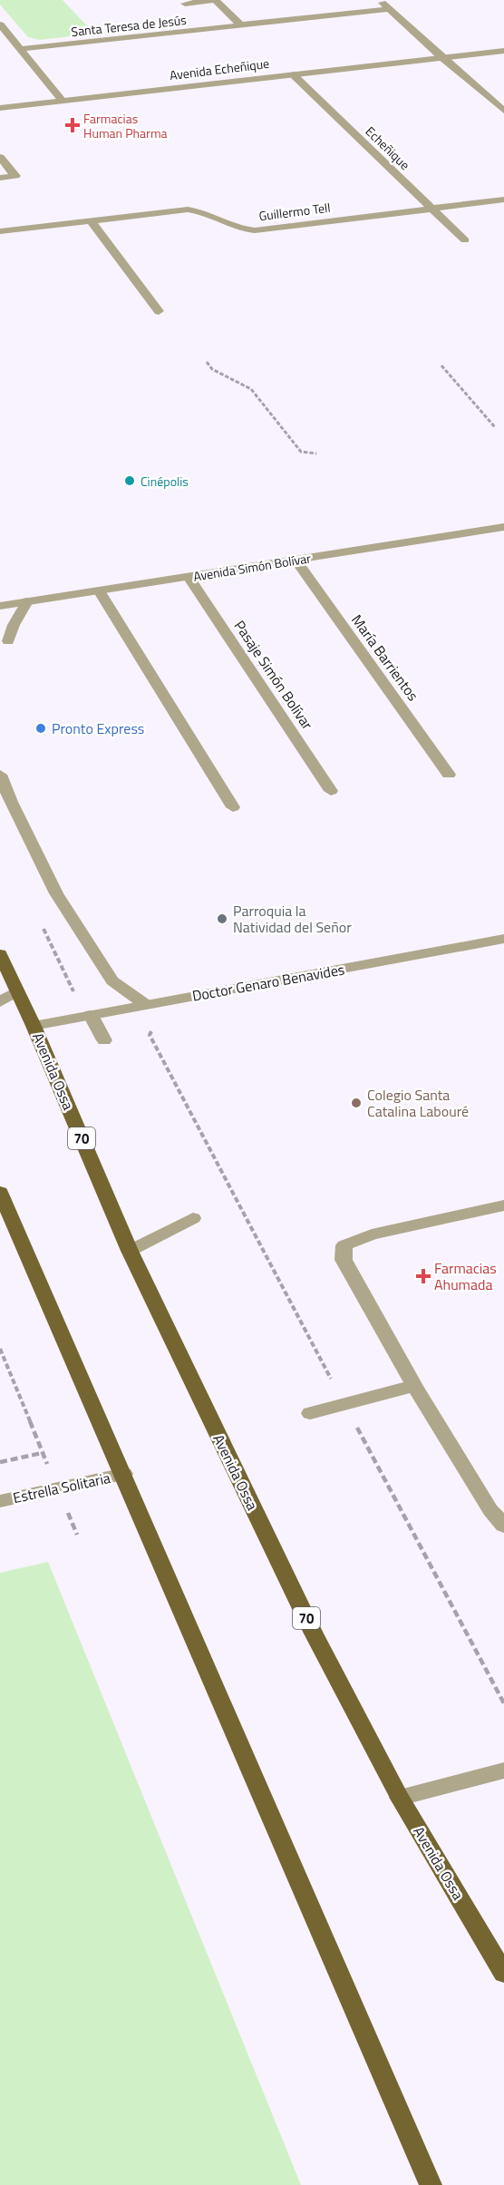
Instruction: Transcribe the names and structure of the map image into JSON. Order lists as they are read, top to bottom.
{
  "streets": {
    "main road": ["Avenida Ossa", "70"],
    "street": [
      "Santa Teresa de Jesús",
      "Avenida Echeñique",
      "Echeñique",
      "Guillermo Tell",
      "Avenida Simón Bolívar",
      "María Barrientos",
      "Pasaje Simón Bolívar",
      "Doctor Genaro Benavides",
      "Estrella Solitaria"
    ]
  },
  "crossings": [
    ["Avenida Echeñique", "Echeñique"],
    ["Echeñique", "Guillermo Tell"],
    ["Avenida Simón Bolívar", "María Barrientos"],
    ["Avenida Simón Bolívar", "Pasaje Simón Bolívar"],
    ["Doctor Genaro Benavides", "Avenida Ossa"]
  ],
  "places": {
    "health": ["Farmacias Human Pharma", "Farmacias Ahumada"],
    "other": [
      "Cinépolis",
      "Pronto Express",
      "Parroquia la Natividad del Señor",
      "Colegio Santa Catalina Labouré"
    ]
  }
}
